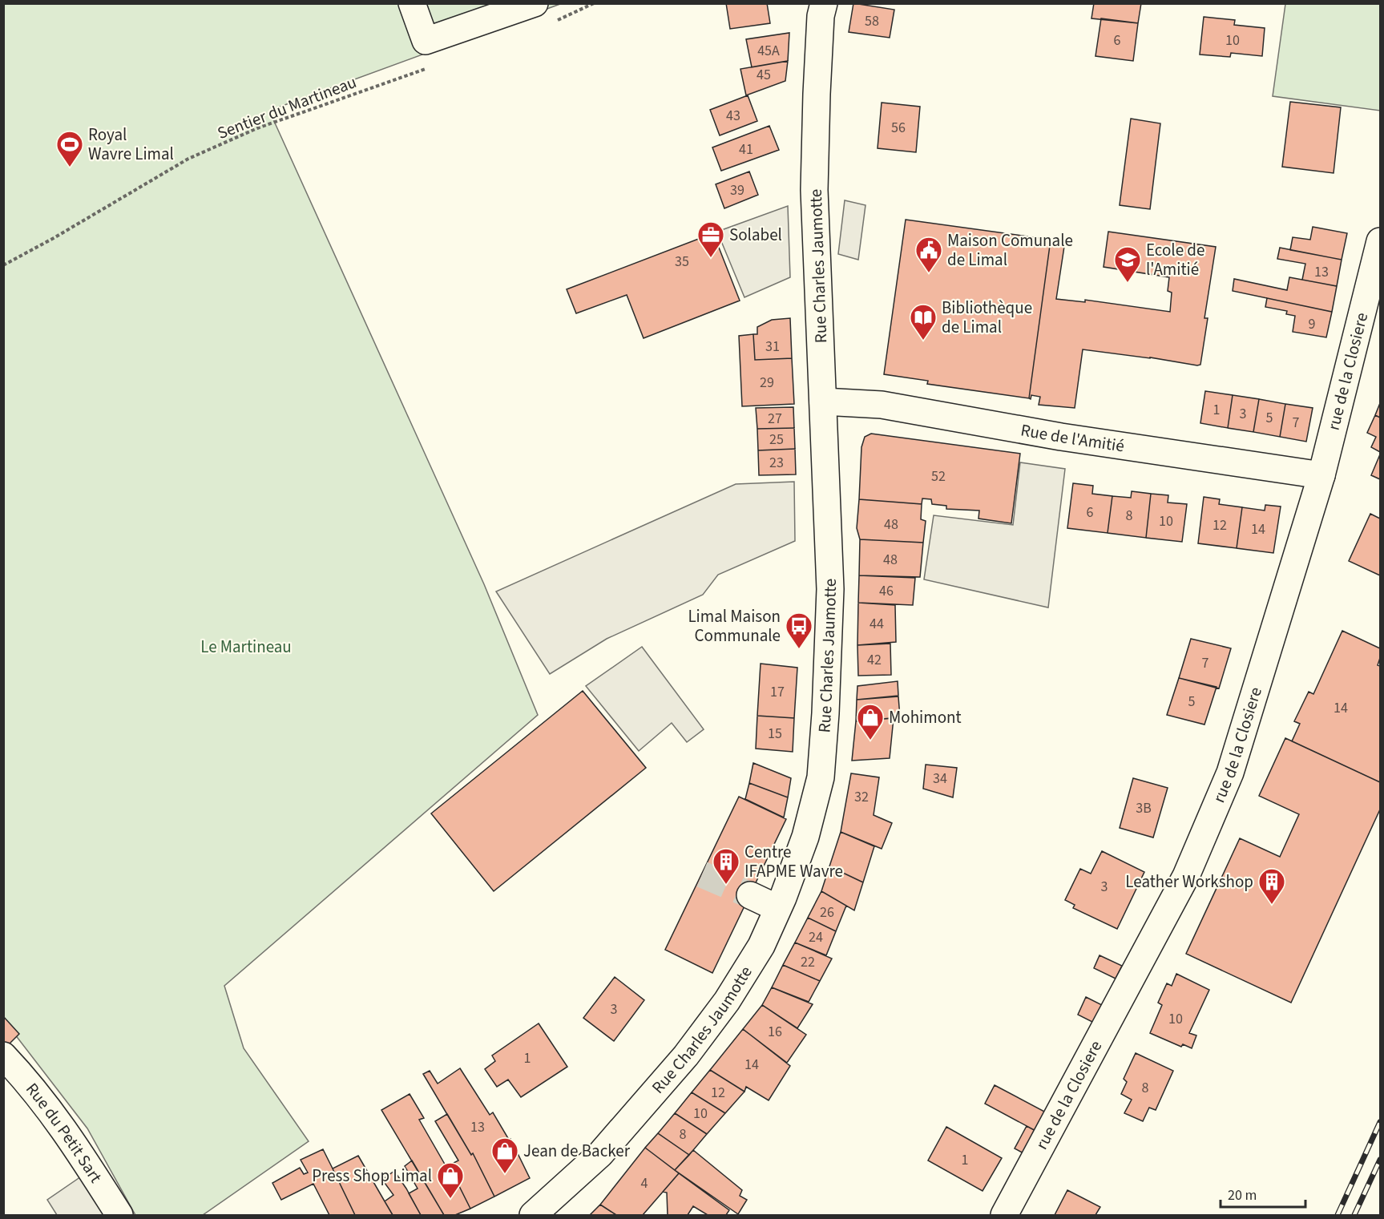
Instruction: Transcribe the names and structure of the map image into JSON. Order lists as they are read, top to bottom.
{
  "streets": {
    "street": [
      "Rue Charles Jaumotte",
      "rue de la Closiere",
      "Rue de l'Amitié",
      "Rue du Petit Sart"
    ],
    "path": ["Sentier du Martineau"]
  },
  "crossings": [
    ["Rue Charles Jaumotte", "Rue de l'Amitié"],
    ["rue de la Closiere", "Rue de l'Amitié"]
  ],
  "parks": ["Le Martineau"],
  "places": {
    "sports": ["Royal Wavre Limal"],
    "office": ["Solabel"],
    "public building": ["Maison Comunale de Limal"],
    "school or university": ["Ecole de l'Amitié"],
    "library": ["Bibliothèque de Limal"],
    "bus stop": ["Limal Maison Communale"],
    "shop": ["Mohimont", "Jean de Backer", "Press Shop Limal"],
    "building": ["Centre IFAPME Wavre", "Leather Workshop"]
  },
  "house_numbers": [
    "58",
    "6",
    "10",
    "45A",
    "45",
    "43",
    "56",
    "41",
    "39",
    "35",
    "13",
    "9",
    "31",
    "29",
    "1",
    "3",
    "5",
    "27",
    "7",
    "25",
    "23",
    "52",
    "6",
    "8",
    "10",
    "48",
    "12",
    "14",
    "48",
    "46",
    "44",
    "42",
    "7",
    "17",
    "5",
    "14",
    "15",
    "34",
    "32",
    "3B",
    "3",
    "26",
    "24",
    "22",
    "3",
    "10",
    "16",
    "1",
    "14",
    "8",
    "12",
    "10",
    "13",
    "8",
    "1",
    "4"
  ],
  "scale_bar": "20 m"
}
